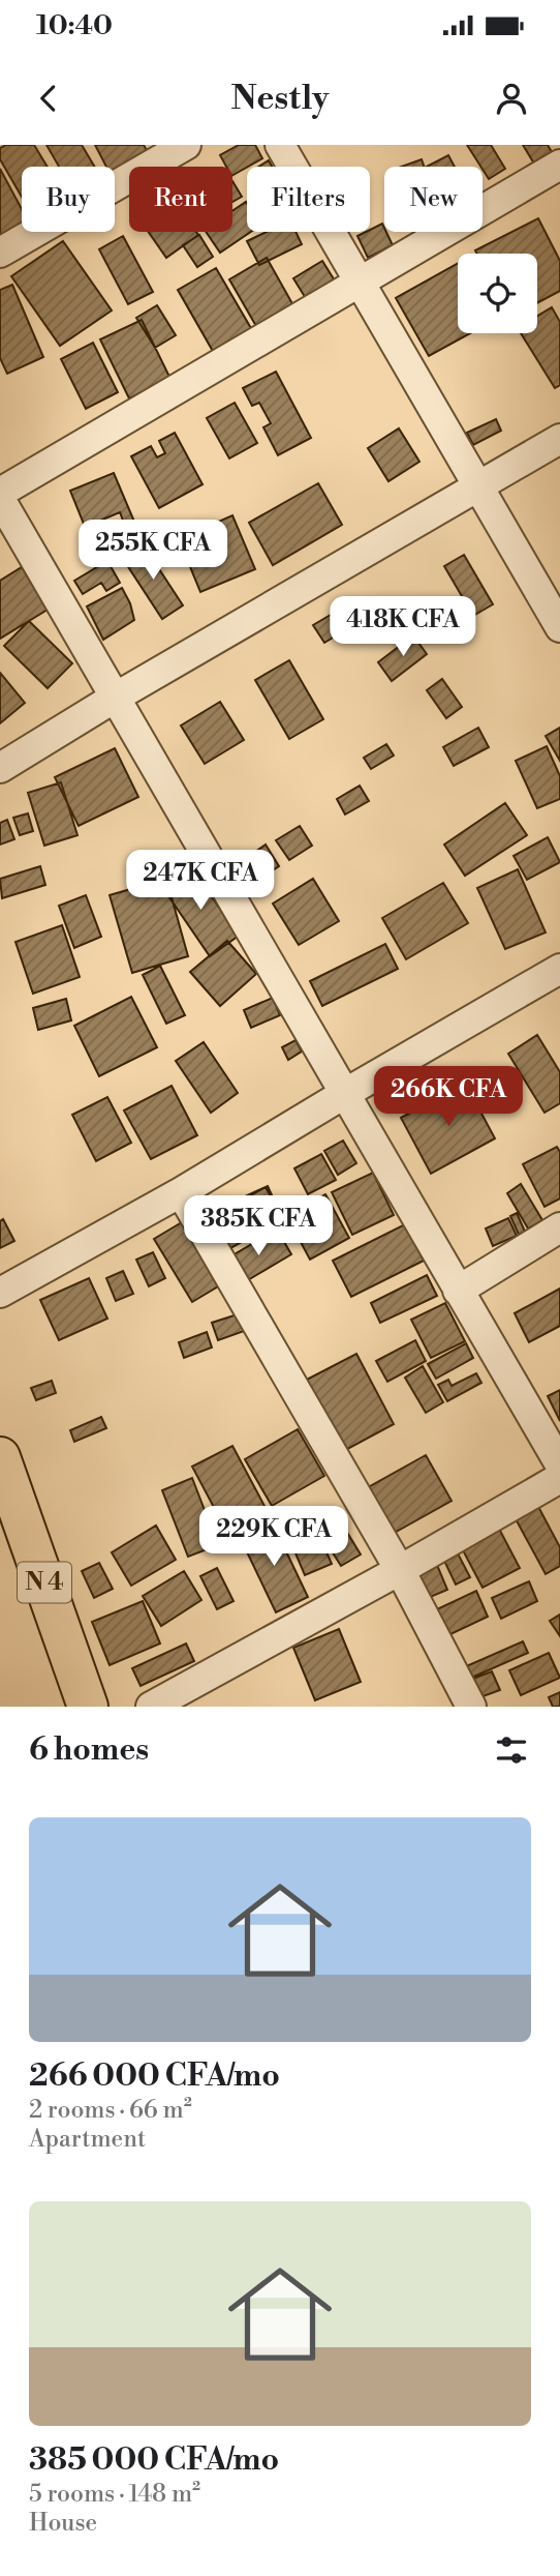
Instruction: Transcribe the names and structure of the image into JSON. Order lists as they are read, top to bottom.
{
  "streets": {
    "main road": ["N 4"]
  },
  "page": {
    "status": "10:40",
    "header": "Nestly",
    "chip": [
      "Buy",
      "Rent",
      "Filters",
      "New"
    ],
    "price": [
      "255K CFA",
      "418K CFA",
      "247K CFA",
      "266K CFA",
      "385K CFA",
      "229K CFA"
    ],
    "heading": "6 homes",
    "list": [
      {
        "name": "266 000 CFA/mo",
        "note": "2 rooms · 66 m² · Apartment"
      },
      {
        "name": "385 000 CFA/mo",
        "note": "5 rooms · 148 m² · House"
      }
    ]
  }
}
